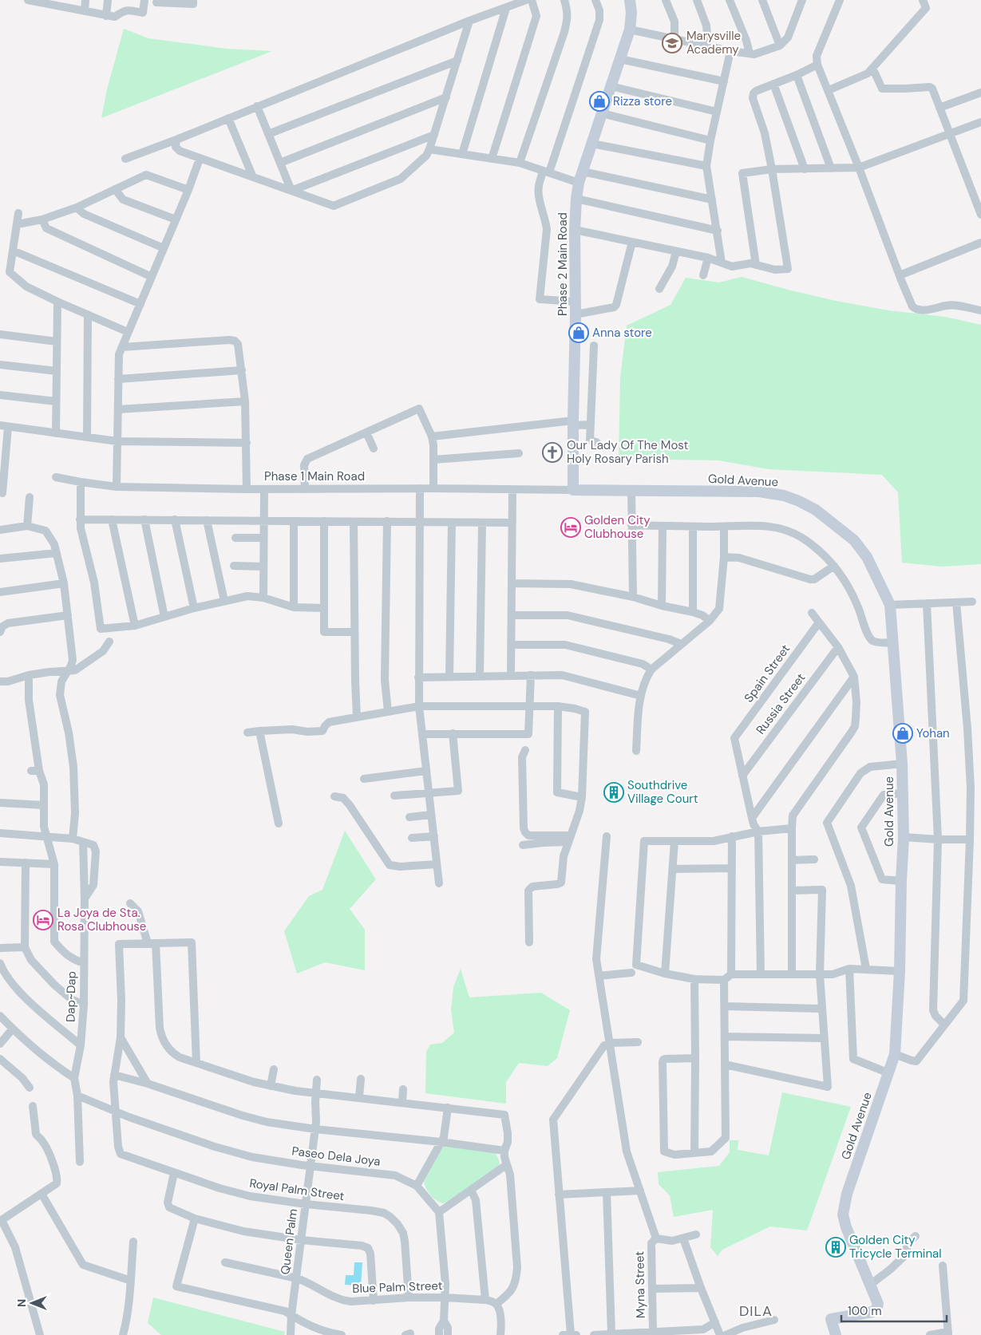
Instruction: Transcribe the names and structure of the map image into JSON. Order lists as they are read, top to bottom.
{
  "streets": {
    "street": [
      "Phase 2 Main Road",
      "Phase 1 Main Road",
      "Gold Avenue",
      "Spain Street",
      "Russia Street",
      "Dap~Dap",
      "Paseo Dela Joya",
      "Royal Palm Street",
      "Queen Palm",
      "Myna Street",
      "Blue Palm Street"
    ]
  },
  "crossings": [
    ["Phase 2 Main Road", "Phase 1 Main Road"],
    ["Phase 2 Main Road", "Gold Avenue"],
    ["Phase 1 Main Road", "Gold Avenue"],
    ["Spain Street", "Russia Street"],
    ["Dap~Dap", "Paseo Dela Joya"],
    ["Paseo Dela Joya", "Royal Palm Street"],
    ["Paseo Dela Joya", "Queen Palm"],
    ["Royal Palm Street", "Queen Palm"],
    ["Royal Palm Street", "Blue Palm Street"],
    ["Queen Palm", "Blue Palm Street"]
  ],
  "districts": ["DILA"],
  "places": {
    "school or university": ["Marysville Academy"],
    "shop": ["Rizza store", "Anna store", "Yohan"],
    "church": ["Our Lady Of The Most Holy Rosary Parish"],
    "hotel": ["Golden City Clubhouse", "La Joya de Sta. Rosa Clubhouse"],
    "building": ["Southdrive Village Court", "Golden City Tricycle Terminal"]
  },
  "scale_bar": "100 m",
  "north": "left"
}
